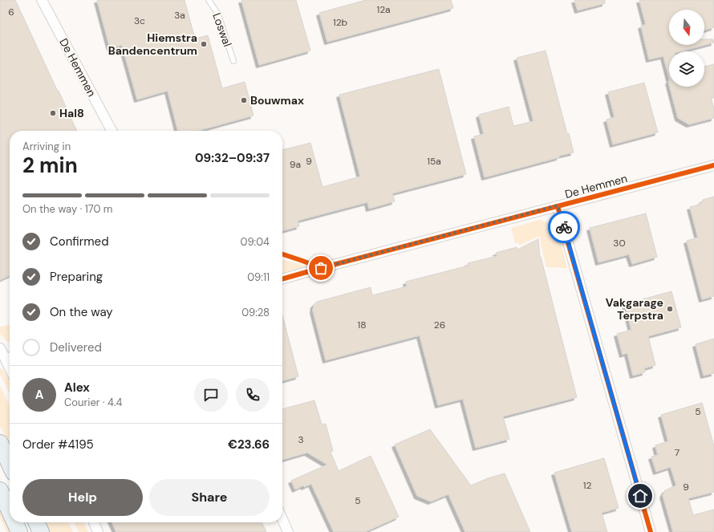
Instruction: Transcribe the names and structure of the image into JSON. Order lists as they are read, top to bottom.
{
  "streets": {
    "street": ["De Hemmen"],
    "lane": ["Loswal"]
  },
  "places": [
    "Hiemstra Bandencentrum",
    "Bouwmax",
    "Hal8",
    "Vakgarage Terpstra"
  ],
  "house_numbers": [
    "12a",
    "6",
    "3a",
    "3c",
    "12b",
    "9",
    "15a",
    "9a",
    "30",
    "18",
    "26",
    "5",
    "3",
    "7",
    "12",
    "9",
    "5"
  ],
  "north": "bottom",
  "page": {
    "heading": ["2 min", "Arriving in", "09:32–09:37"],
    "panel": [
      "Alex",
      "Courier · 4.4",
      "Order #4195",
      "€23.66"
    ],
    "bar": "On the way · 170 m",
    "list": [
      ["Confirmed", "09:04"],
      ["Preparing", "09:11"],
      ["On the way", "09:28"],
      "Delivered"
    ],
    "round": "A",
    "buttons": ["Help", "Share"]
  }
}
